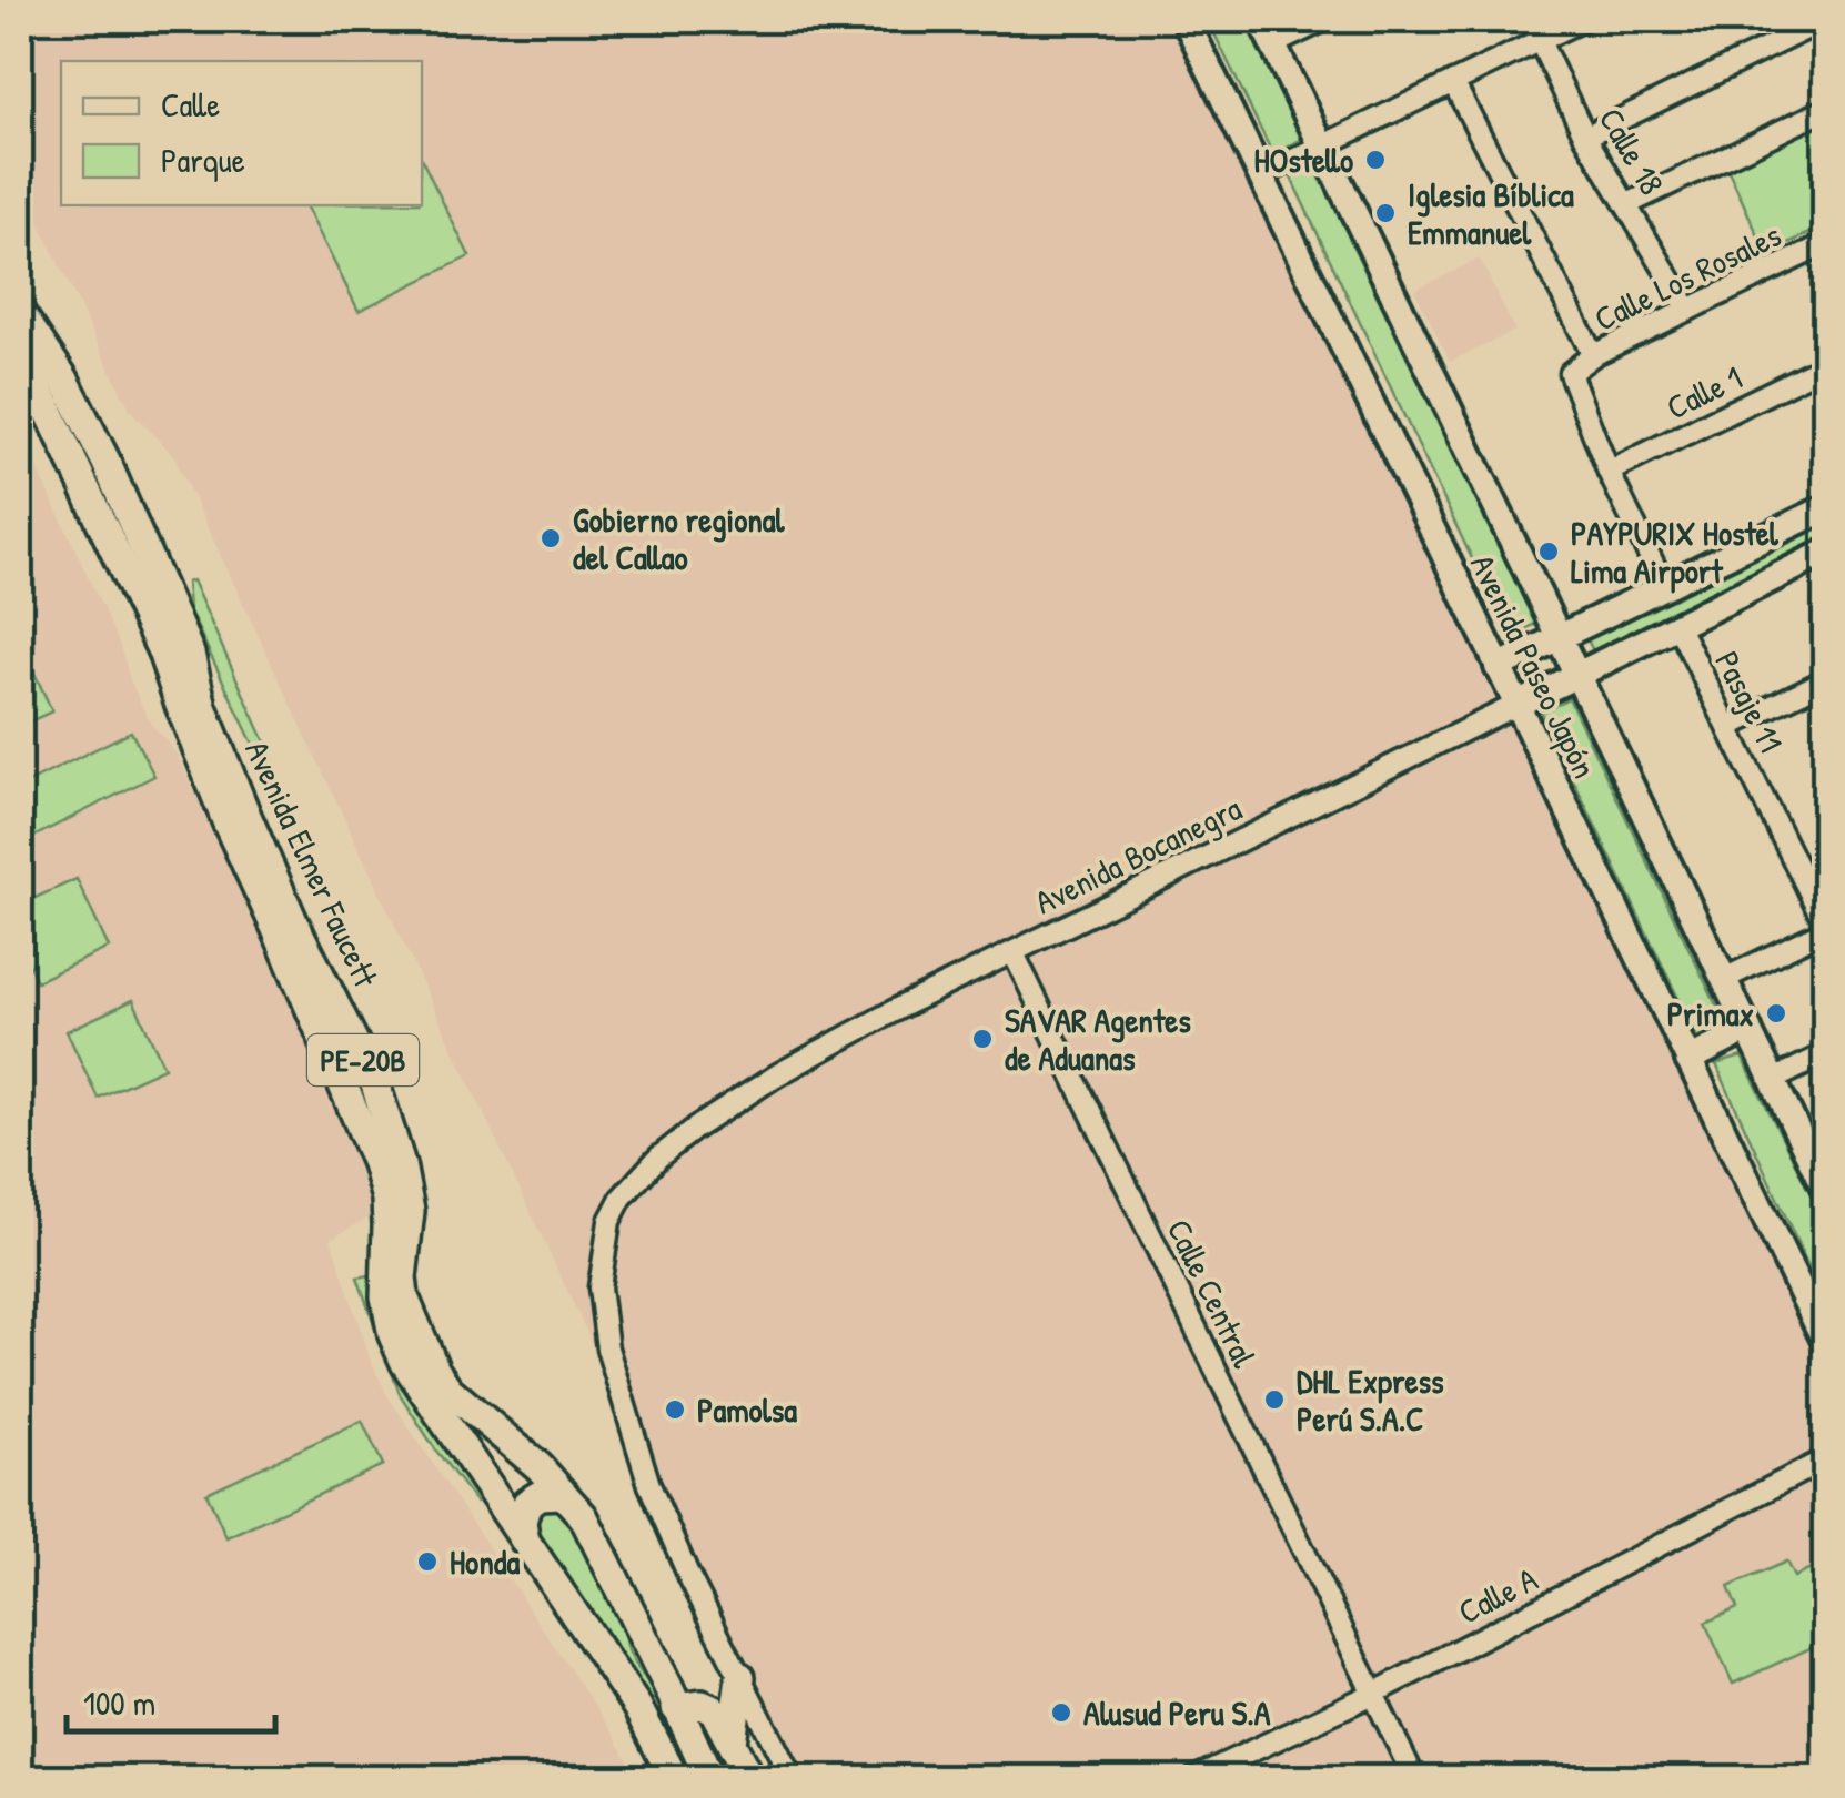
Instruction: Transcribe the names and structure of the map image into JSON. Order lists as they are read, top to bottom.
{
  "streets": {
    "highway": ["Avenida Elmer Faucett", "PE-20B"],
    "main road": ["Avenida Paseo Japón", "Avenida Bocanegra"],
    "street": [
      "Calle 18",
      "Calle Los Rosales",
      "Calle 1",
      "Pasaje 11",
      "Calle Central",
      "Calle A"
    ]
  },
  "crossings": [
    ["Calle 18", "Calle Los Rosales"],
    ["Avenida Paseo Japón", "Avenida Bocanegra"],
    ["Pasaje 11", "Avenida Bocanegra"],
    ["Avenida Bocanegra", "Calle Central"],
    ["Calle Central", "Calle A"]
  ],
  "places": [
    "HOstello",
    "Iglesia Bíblica Emmanuel",
    "Gobierno regional del Callao",
    "PAYPURIX Hostel Lima Airport",
    "Primax",
    "SAVAR Agentes de Aduanas",
    "DHL Express Perú S.A.C",
    "Pamolsa",
    "Honda",
    "Alusud Peru S.A"
  ],
  "legend": ["Calle", "Parque"],
  "scale_bar": "100 m"
}
